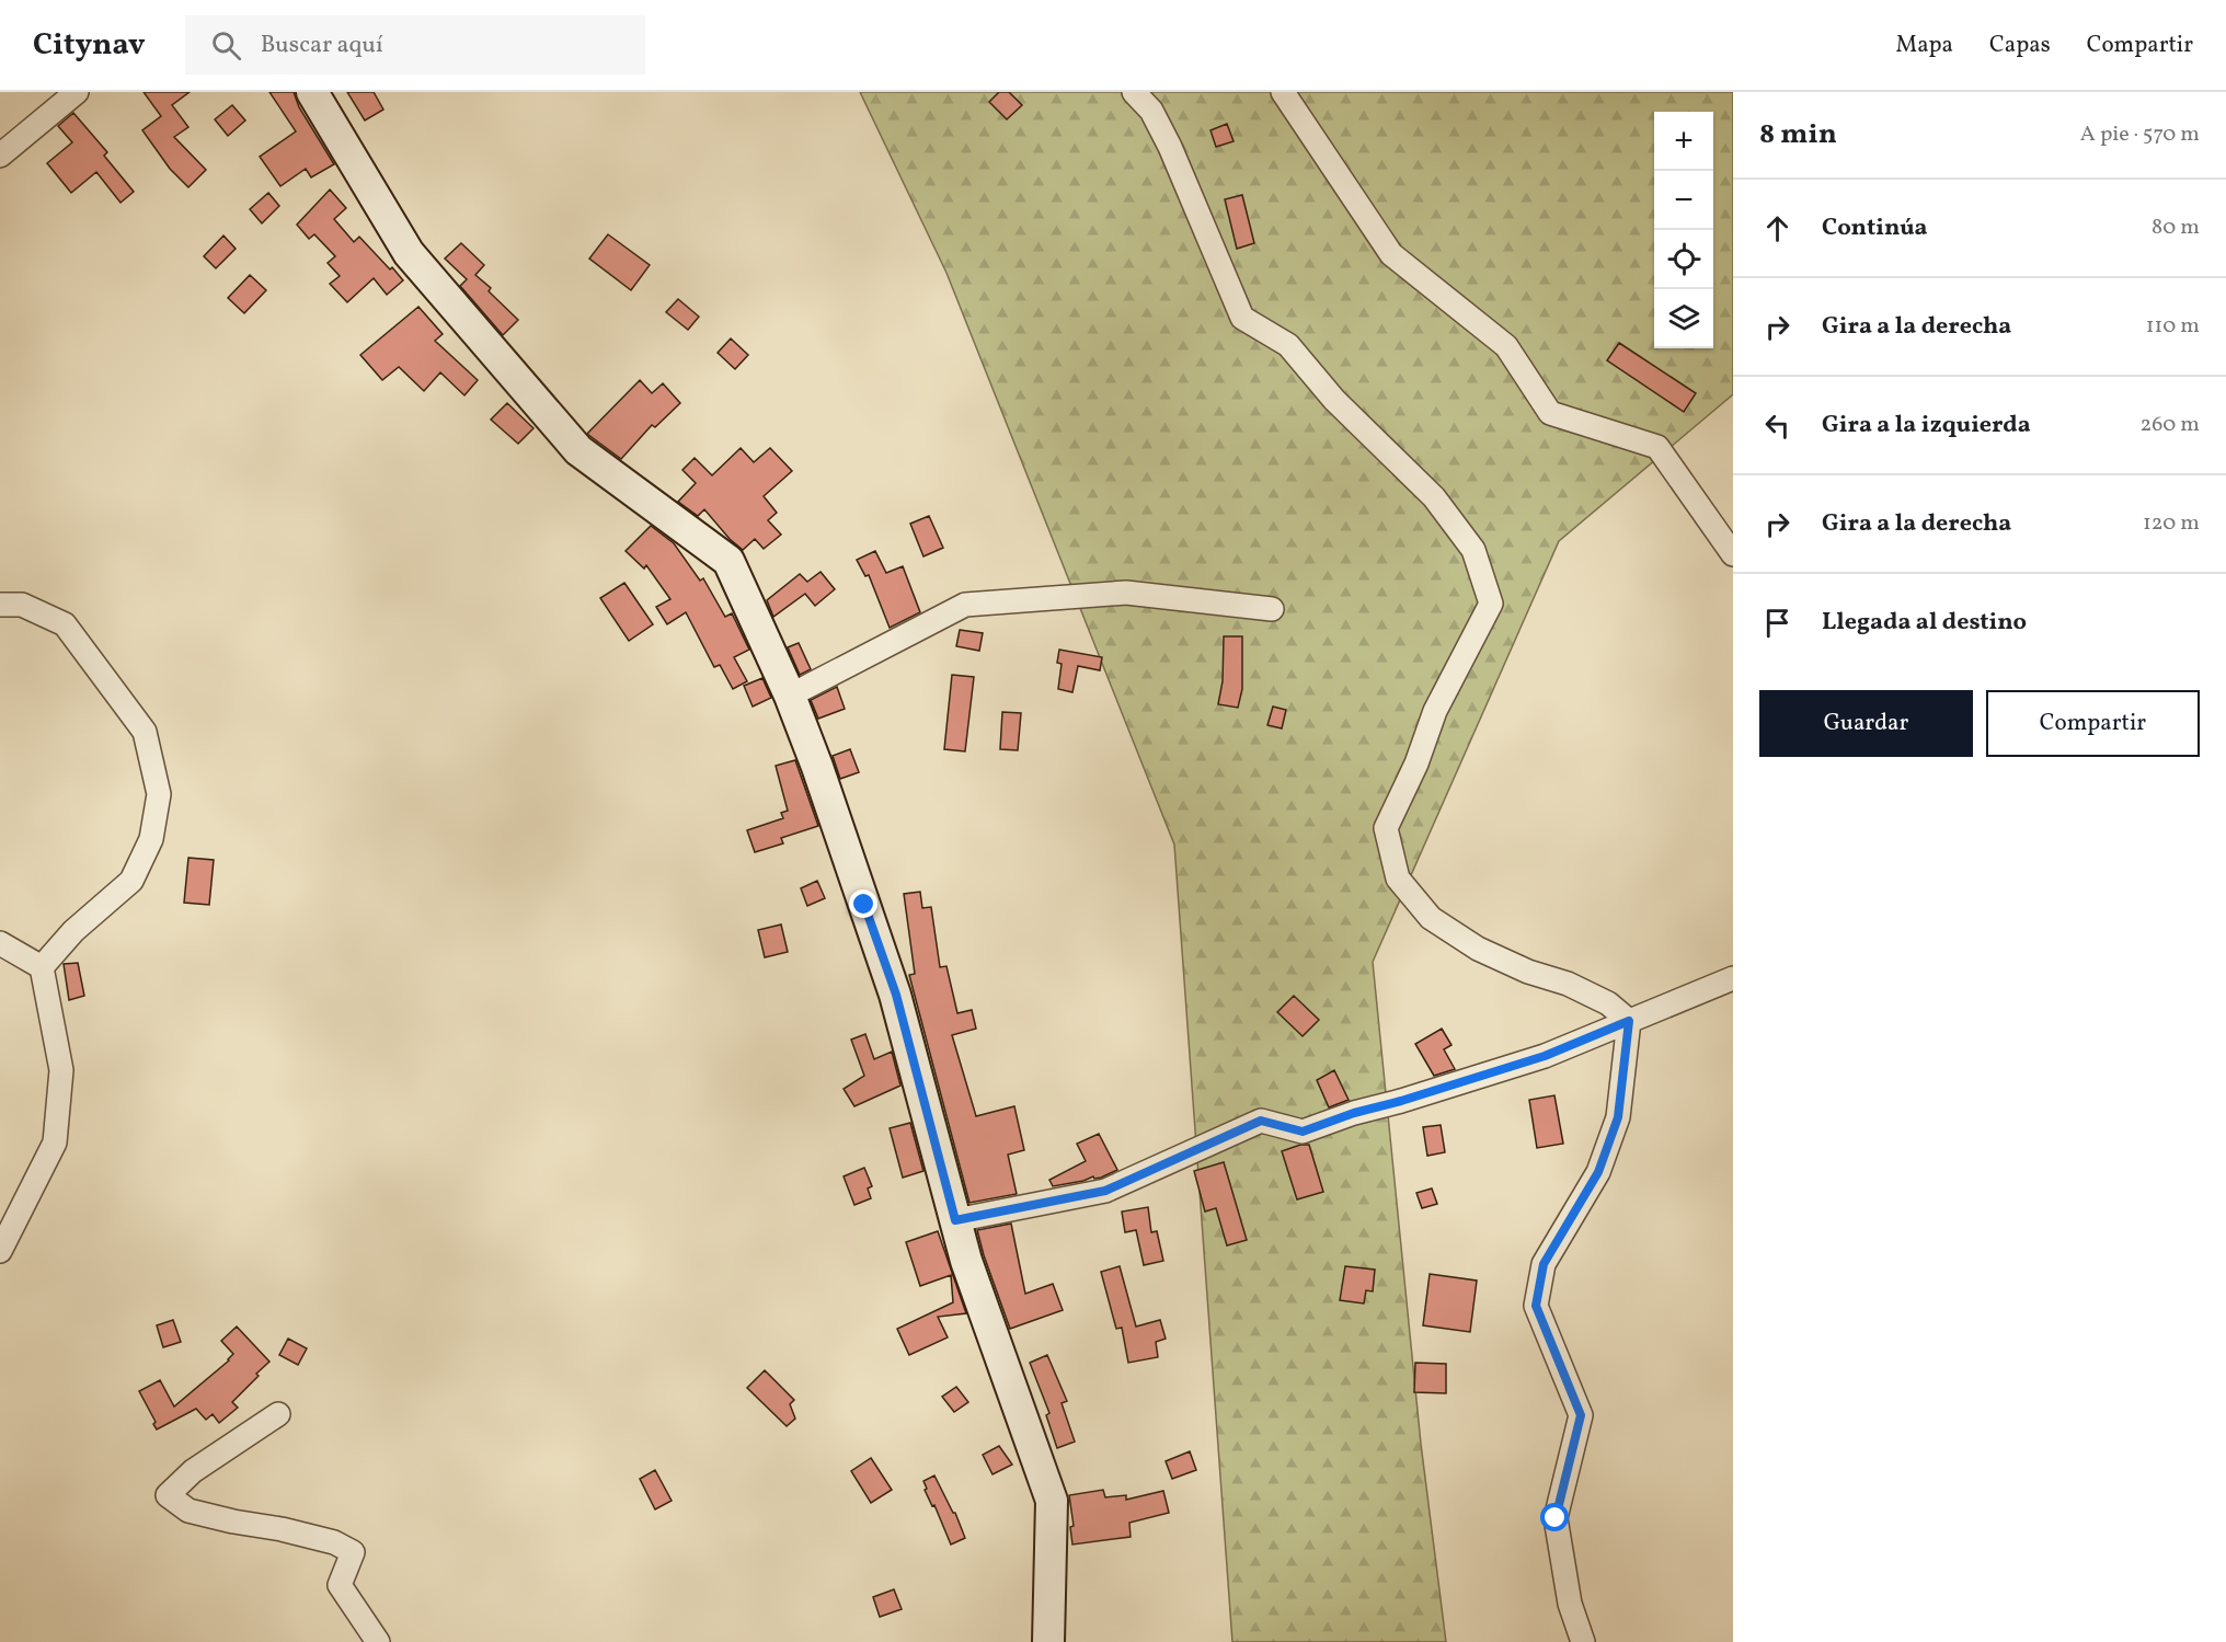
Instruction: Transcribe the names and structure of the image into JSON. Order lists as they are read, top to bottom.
{
  "page": {
    "header": "Citynav",
    "search": "Buscar aquí",
    "nav": ["Mapa", "Capas", "Compartir"],
    "heading": ["8 min", "A pie · 570 m"],
    "map_buttons": ["+", "−"],
    "list": [
      ["Continúa", "80 m"],
      ["Gira a la derecha", "110 m"],
      ["Gira a la izquierda", "260 m"],
      ["Gira a la derecha", "120 m"],
      "Llegada al destino"
    ],
    "buttons": ["Guardar", "Compartir"]
  }
}
